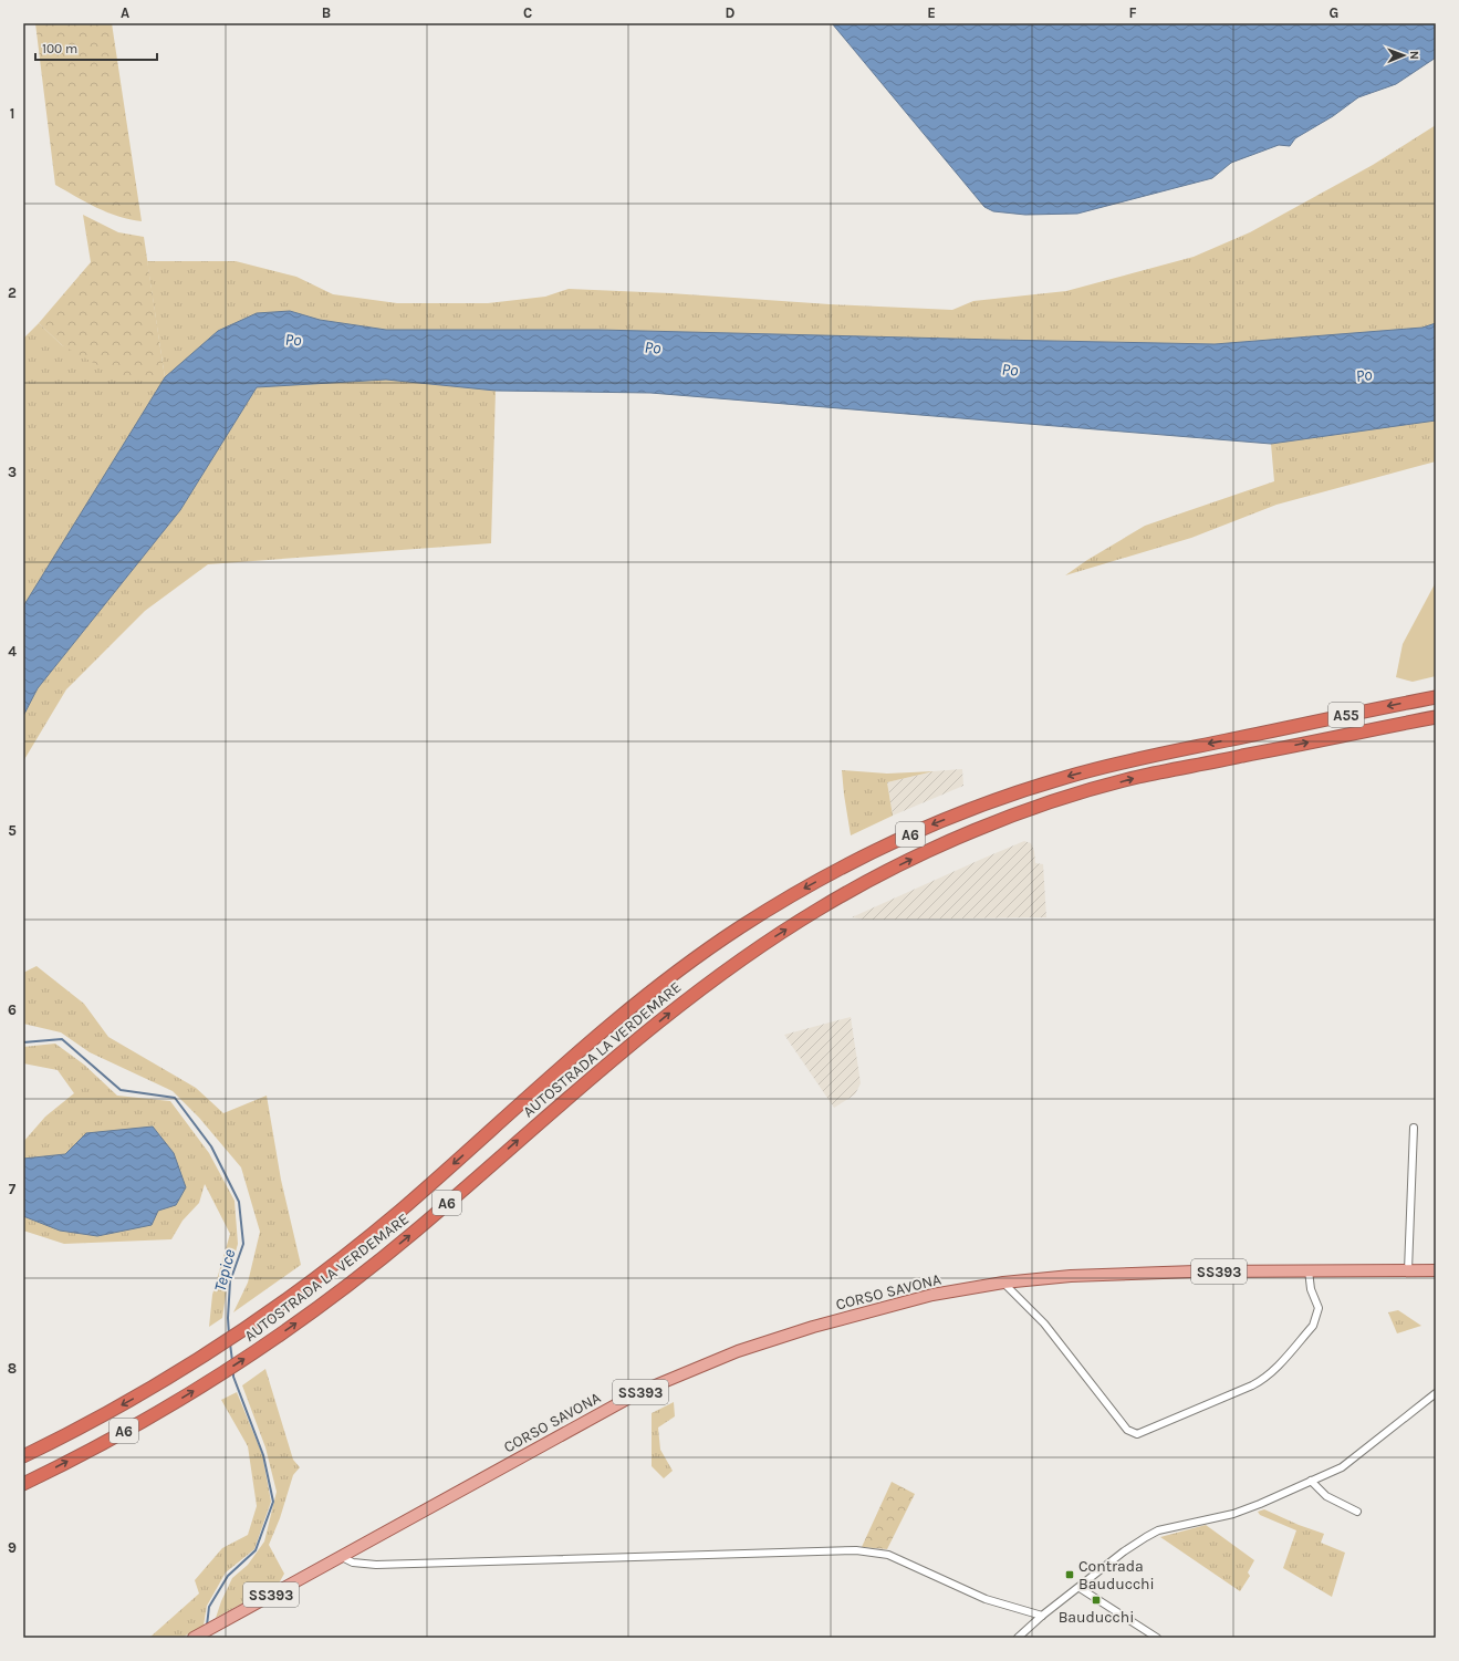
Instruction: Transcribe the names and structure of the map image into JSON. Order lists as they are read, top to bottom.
{
  "streets": {
    "highway": ["A55", "A6", "AUTOSTRADA LA VERDEMARE"],
    "main road": ["SS393", "CORSO SAVONA"]
  },
  "crossings": [
    ["A55", "AUTOSTRADA LA VERDEMARE"]
  ],
  "water": ["Po", "Tepice"],
  "places": {
    "transit": ["Contrada Bauducchi", "Bauducchi"]
  },
  "scale_bar": "100 m",
  "north": "right",
  "grid": {
    "columns": [
      "A",
      "B",
      "C",
      "D",
      "E",
      "F",
      "G"
    ],
    "rows": [
      "1",
      "2",
      "3",
      "4",
      "5",
      "6",
      "7",
      "8",
      "9"
    ]
  }
}
